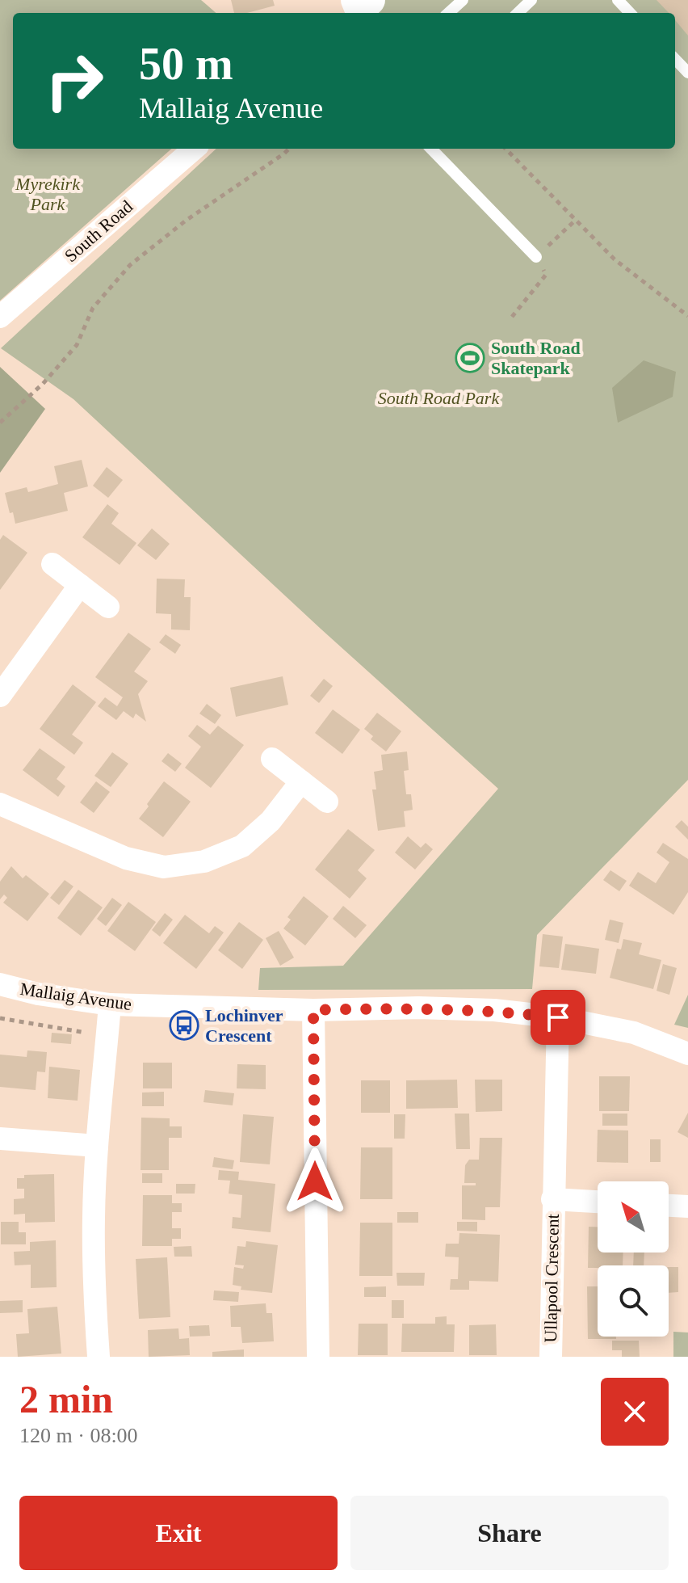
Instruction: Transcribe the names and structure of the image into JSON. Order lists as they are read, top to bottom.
{
  "streets": {
    "street": ["South Road", "Mallaig Avenue", "Ullapool Crescent"]
  },
  "crossings": [
    ["Mallaig Avenue", "Ullapool Crescent"]
  ],
  "parks": ["Myrekirk Park", "South Road Park"],
  "places": {
    "sports": ["South Road Skatepark"],
    "bus stop": ["Lochinver Crescent"]
  },
  "north": "top left",
  "page": {
    "turn": ["50 m", "Mallaig Avenue"],
    "heading": ["2 min", "120 m · 08:00"],
    "buttons": ["Exit", "Share"]
  }
}
